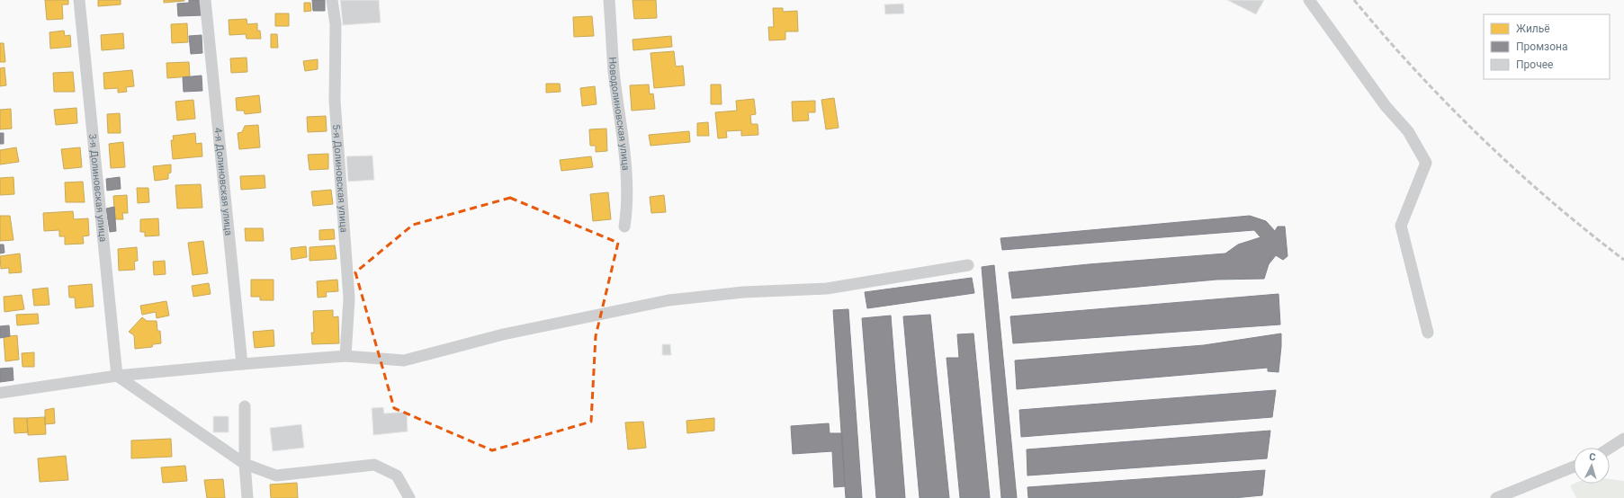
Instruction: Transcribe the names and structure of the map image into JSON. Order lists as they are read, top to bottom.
{
  "streets": {
    "street": [
      "Новодолиновская улица",
      "5-я Долиновская улица",
      "4-я Долиновская улица",
      "3-я Долиновская улица"
    ]
  },
  "legend": ["Жильё", "Промзона", "Прочее"],
  "north": "top"
}
